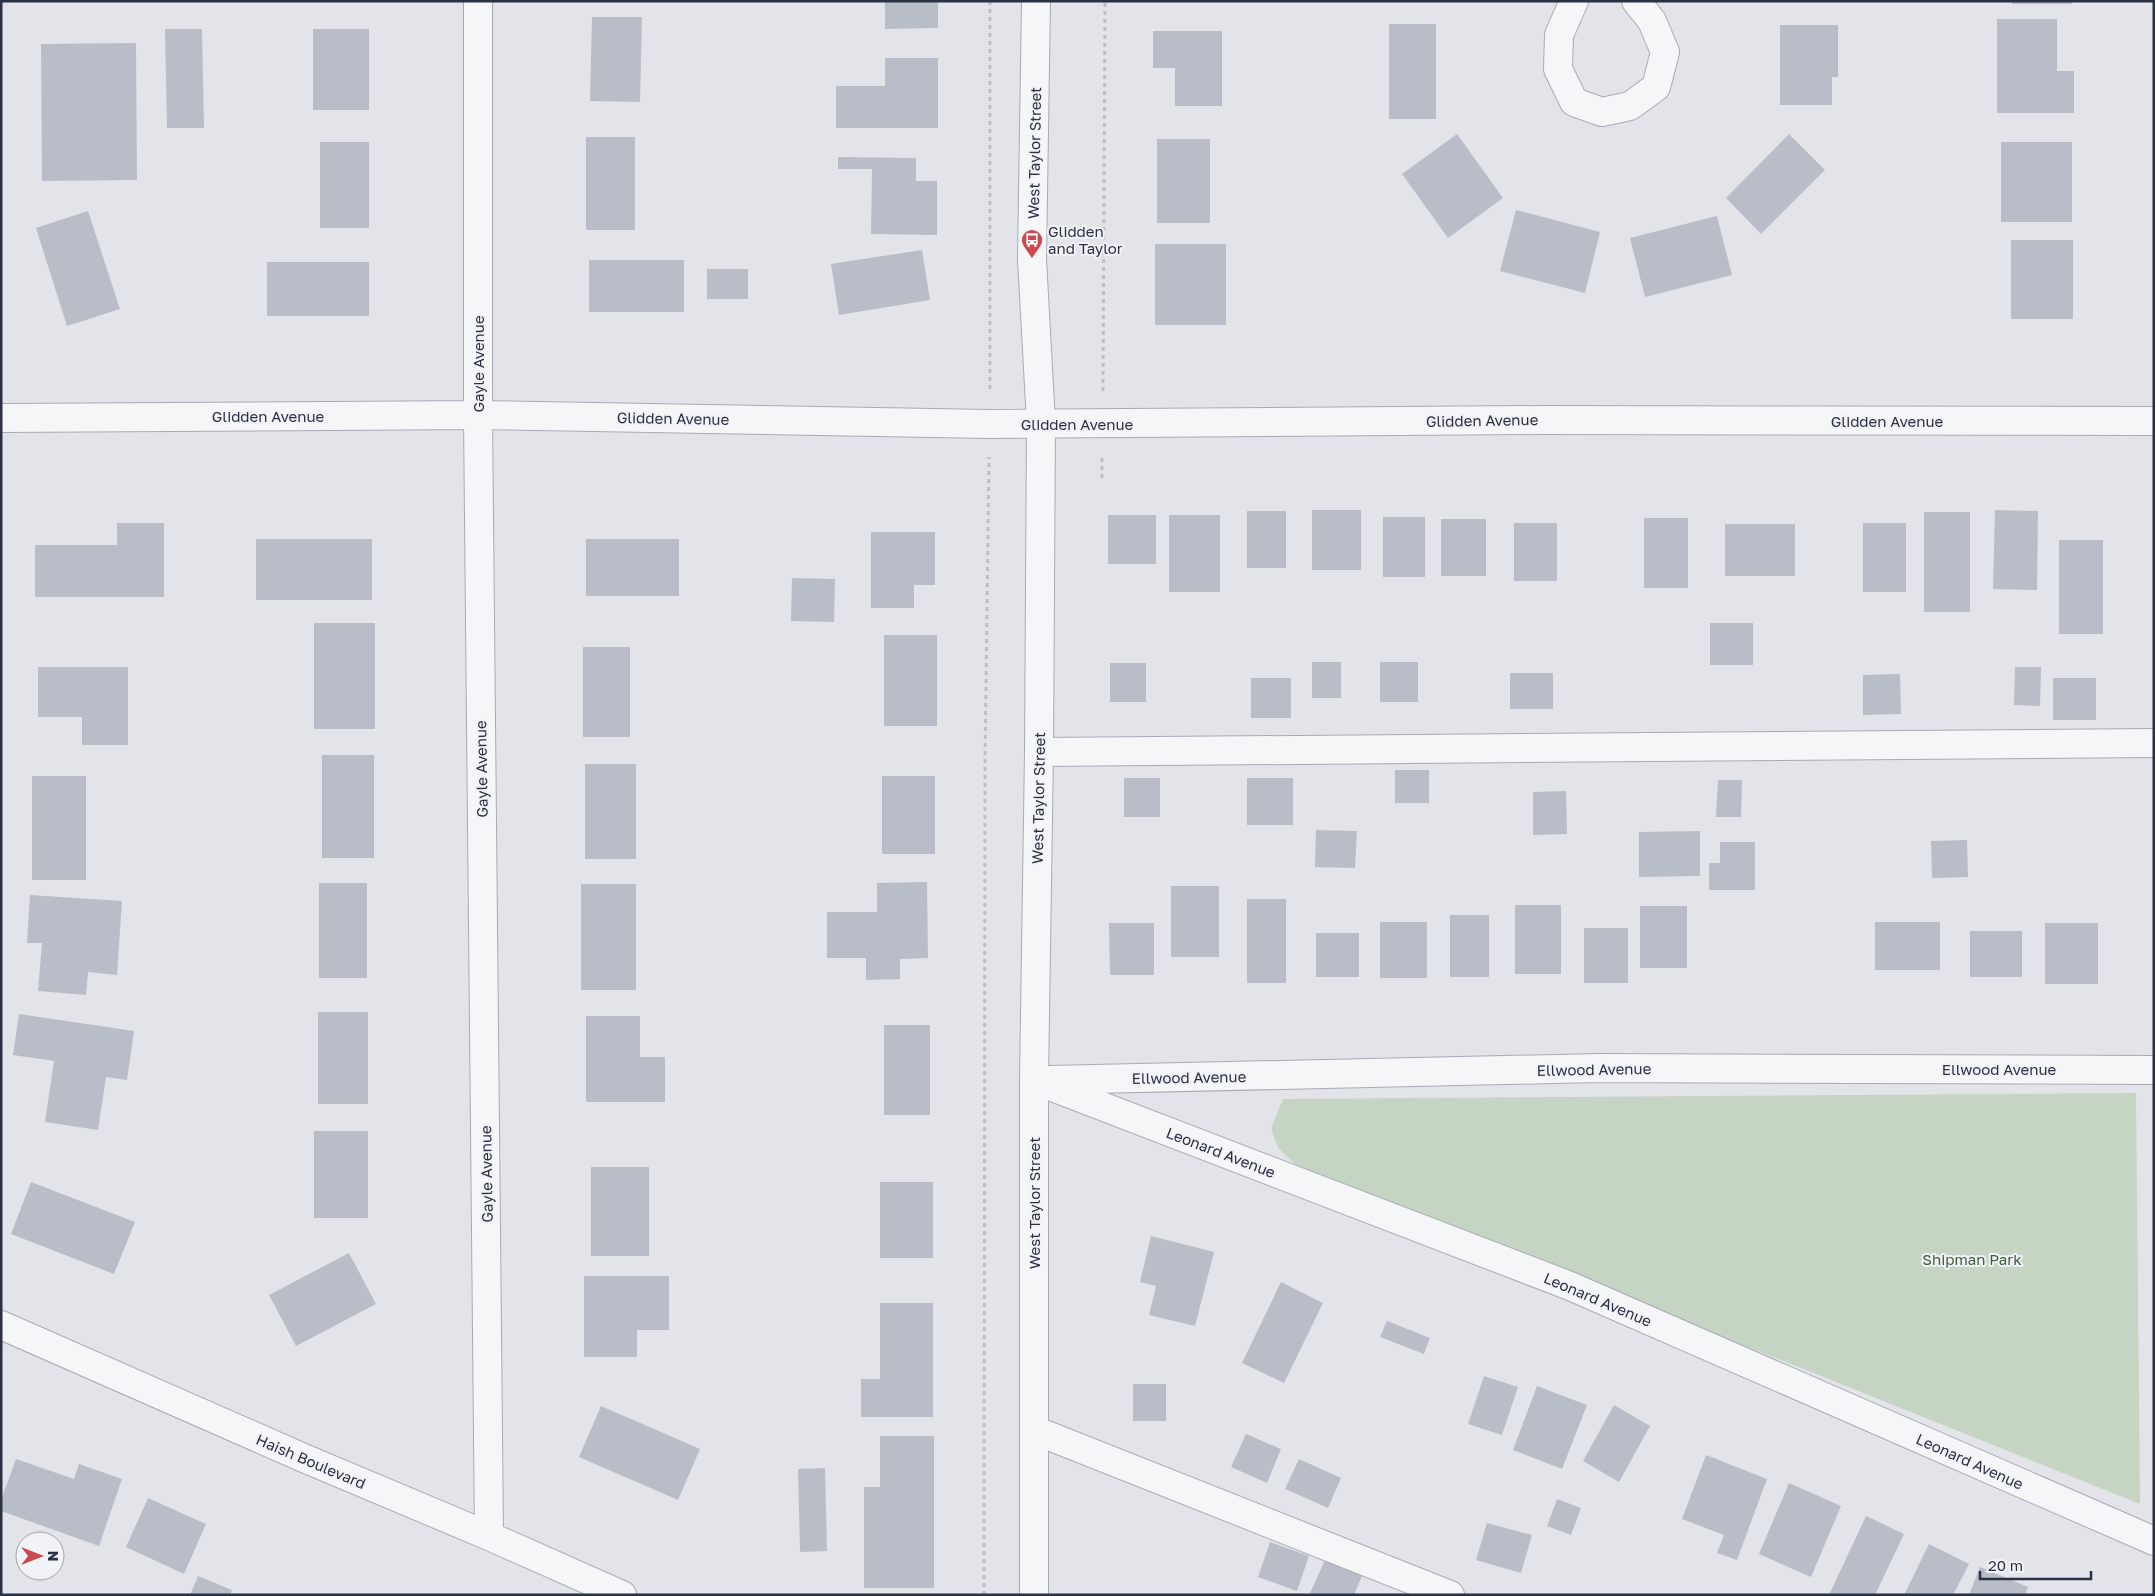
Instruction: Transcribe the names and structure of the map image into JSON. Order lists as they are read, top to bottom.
{
  "streets": {
    "street": [
      "West Taylor Street",
      "Gayle Avenue",
      "Glidden Avenue",
      "Ellwood Avenue",
      "Leonard Avenue",
      "Haish Boulevard"
    ]
  },
  "crossings": [
    ["West Taylor Street", "Glidden Avenue"],
    ["West Taylor Street", "Ellwood Avenue"],
    ["West Taylor Street", "Leonard Avenue"],
    ["Gayle Avenue", "Glidden Avenue"],
    ["Gayle Avenue", "Haish Boulevard"],
    ["Ellwood Avenue", "Leonard Avenue"]
  ],
  "parks": ["Shipman Park"],
  "places": {
    "bus stop": ["Glidden and Taylor"]
  },
  "scale_bar": "20 m",
  "north": "right"
}
